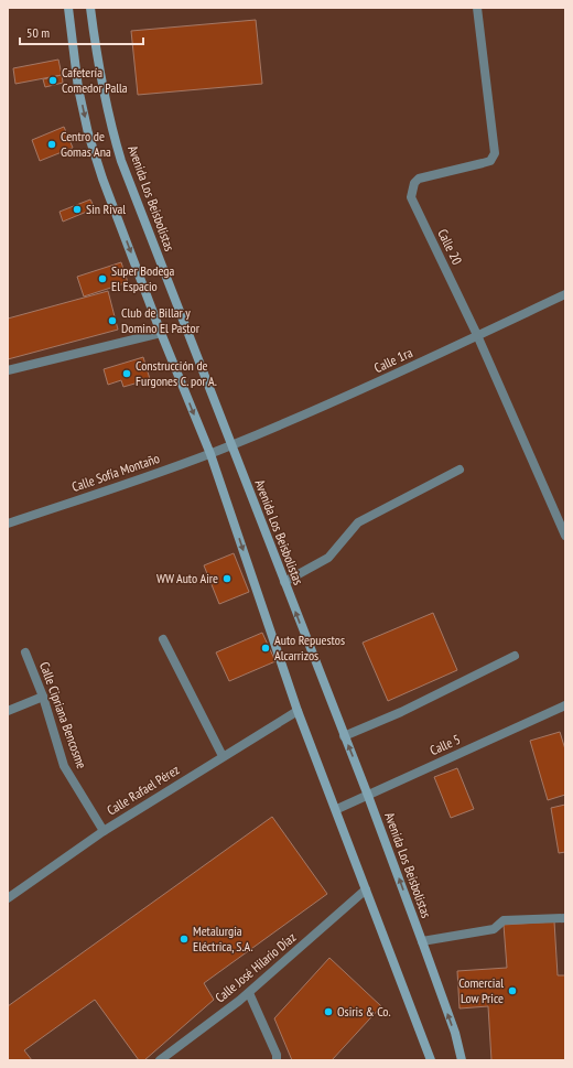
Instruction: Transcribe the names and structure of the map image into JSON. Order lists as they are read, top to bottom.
{
  "streets": {
    "main road": ["Avenida Los Beisbolistas"],
    "street": [
      "Calle 20",
      "Calle 1ra",
      "Calle Sofía Montaño",
      "Calle Cipriana Bencosme",
      "Calle 5",
      "Calle Rafael Pérez",
      "Calle José Hilario Díaz"
    ]
  },
  "crossings": [
    ["Avenida Los Beisbolistas", "Calle 1ra"],
    ["Avenida Los Beisbolistas", "Calle Sofía Montaño"],
    ["Avenida Los Beisbolistas", "Calle 5"],
    ["Calle 20", "Calle 1ra"],
    ["Calle 1ra", "Calle Sofía Montaño"],
    ["Calle Cipriana Bencosme", "Calle Rafael Pérez"]
  ],
  "places": [
    "Cafetería Comedor Palla",
    "Centro de Gomas Ana",
    "Sin Rival",
    "Super Bodega El Espacio",
    "Club de Billar y Domino El Pastor",
    "Construcción de Furgones C. por A.",
    "WW Auto Aire",
    "Auto Repuestos Alcarrizos",
    "Metalurgia Eléctrica, S.A.",
    "Comercial Low Price",
    "Osiris & Co."
  ],
  "scale_bar": "50 m"
}
